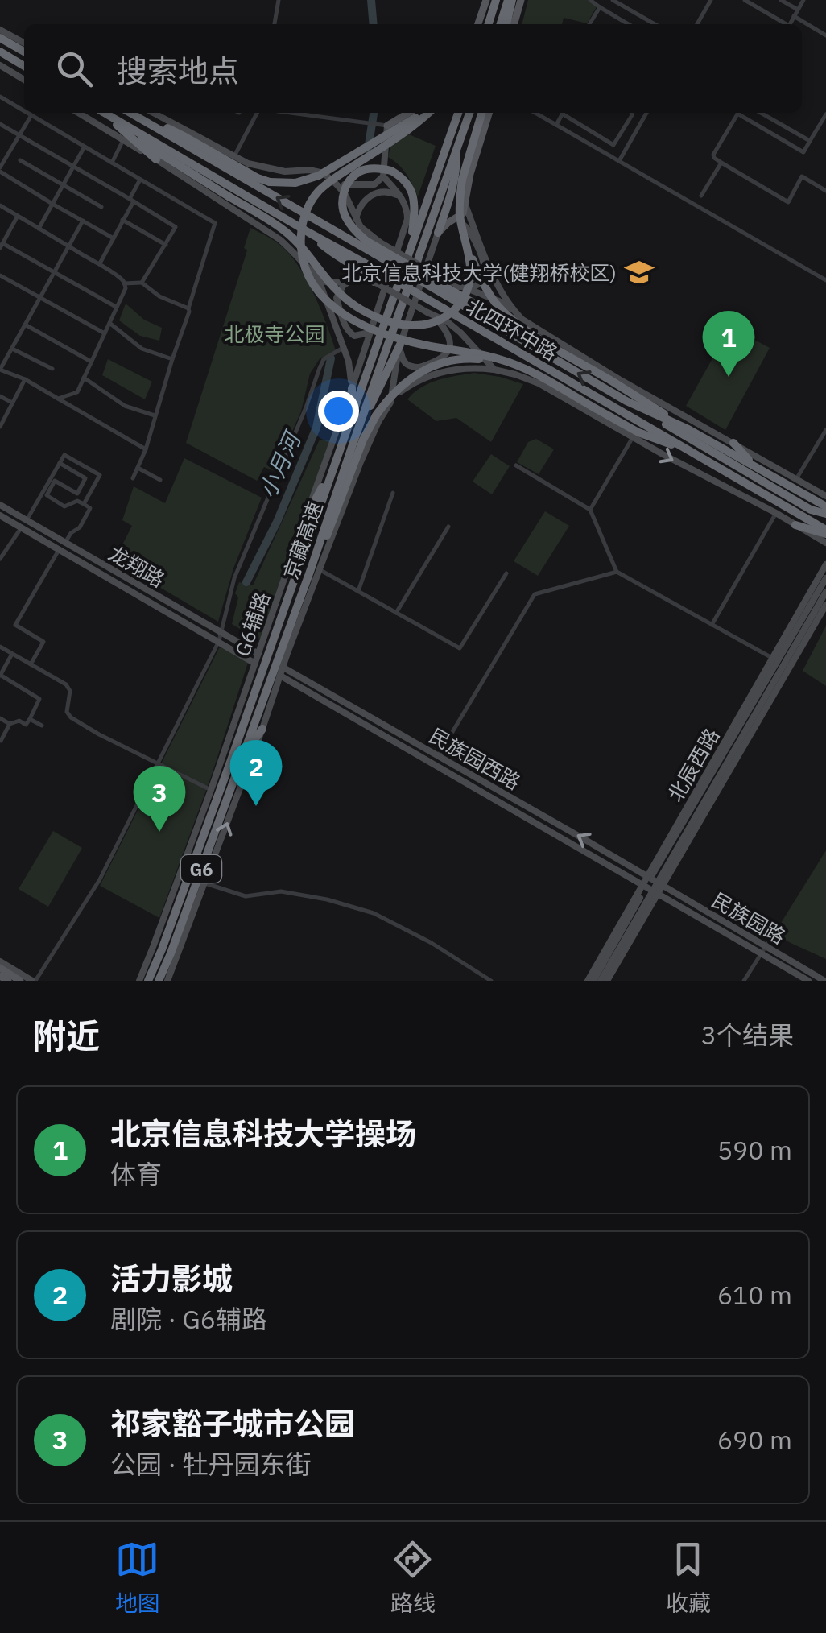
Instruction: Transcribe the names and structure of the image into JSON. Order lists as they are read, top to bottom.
{
  "streets": {
    "highway": ["北四环中路", "京藏高速", "G6"],
    "street": [
      "龙翔路",
      "G6辅路",
      "民族园西路",
      "北辰西路",
      "民族园路"
    ]
  },
  "crossings": [
    ["龙翔路", "G6辅路"],
    ["民族园西路", "北辰西路"],
    ["民族园西路", "民族园路"],
    ["北辰西路", "民族园路"]
  ],
  "water": ["小月河"],
  "parks": ["北极寺公园"],
  "places": {
    "school or university": ["北京信息科技大学(健翔桥校区)"]
  },
  "page": {
    "search": "搜索地点",
    "pins": ["1", "2", "3"],
    "heading": ["附近", "3个结果"],
    "list": [
      {
        "mark": "1",
        "name": "北京信息科技大学操场",
        "note": "体育",
        "value": "590 m"
      },
      {
        "mark": "2",
        "name": "活力影城",
        "note": "剧院 · G6辅路",
        "value": "610 m"
      },
      {
        "mark": "3",
        "name": "祁家豁子城市公园",
        "note": "公园 · 牡丹园东街",
        "value": "690 m"
      }
    ],
    "nav": ["地图", "路线", "收藏"]
  }
}
